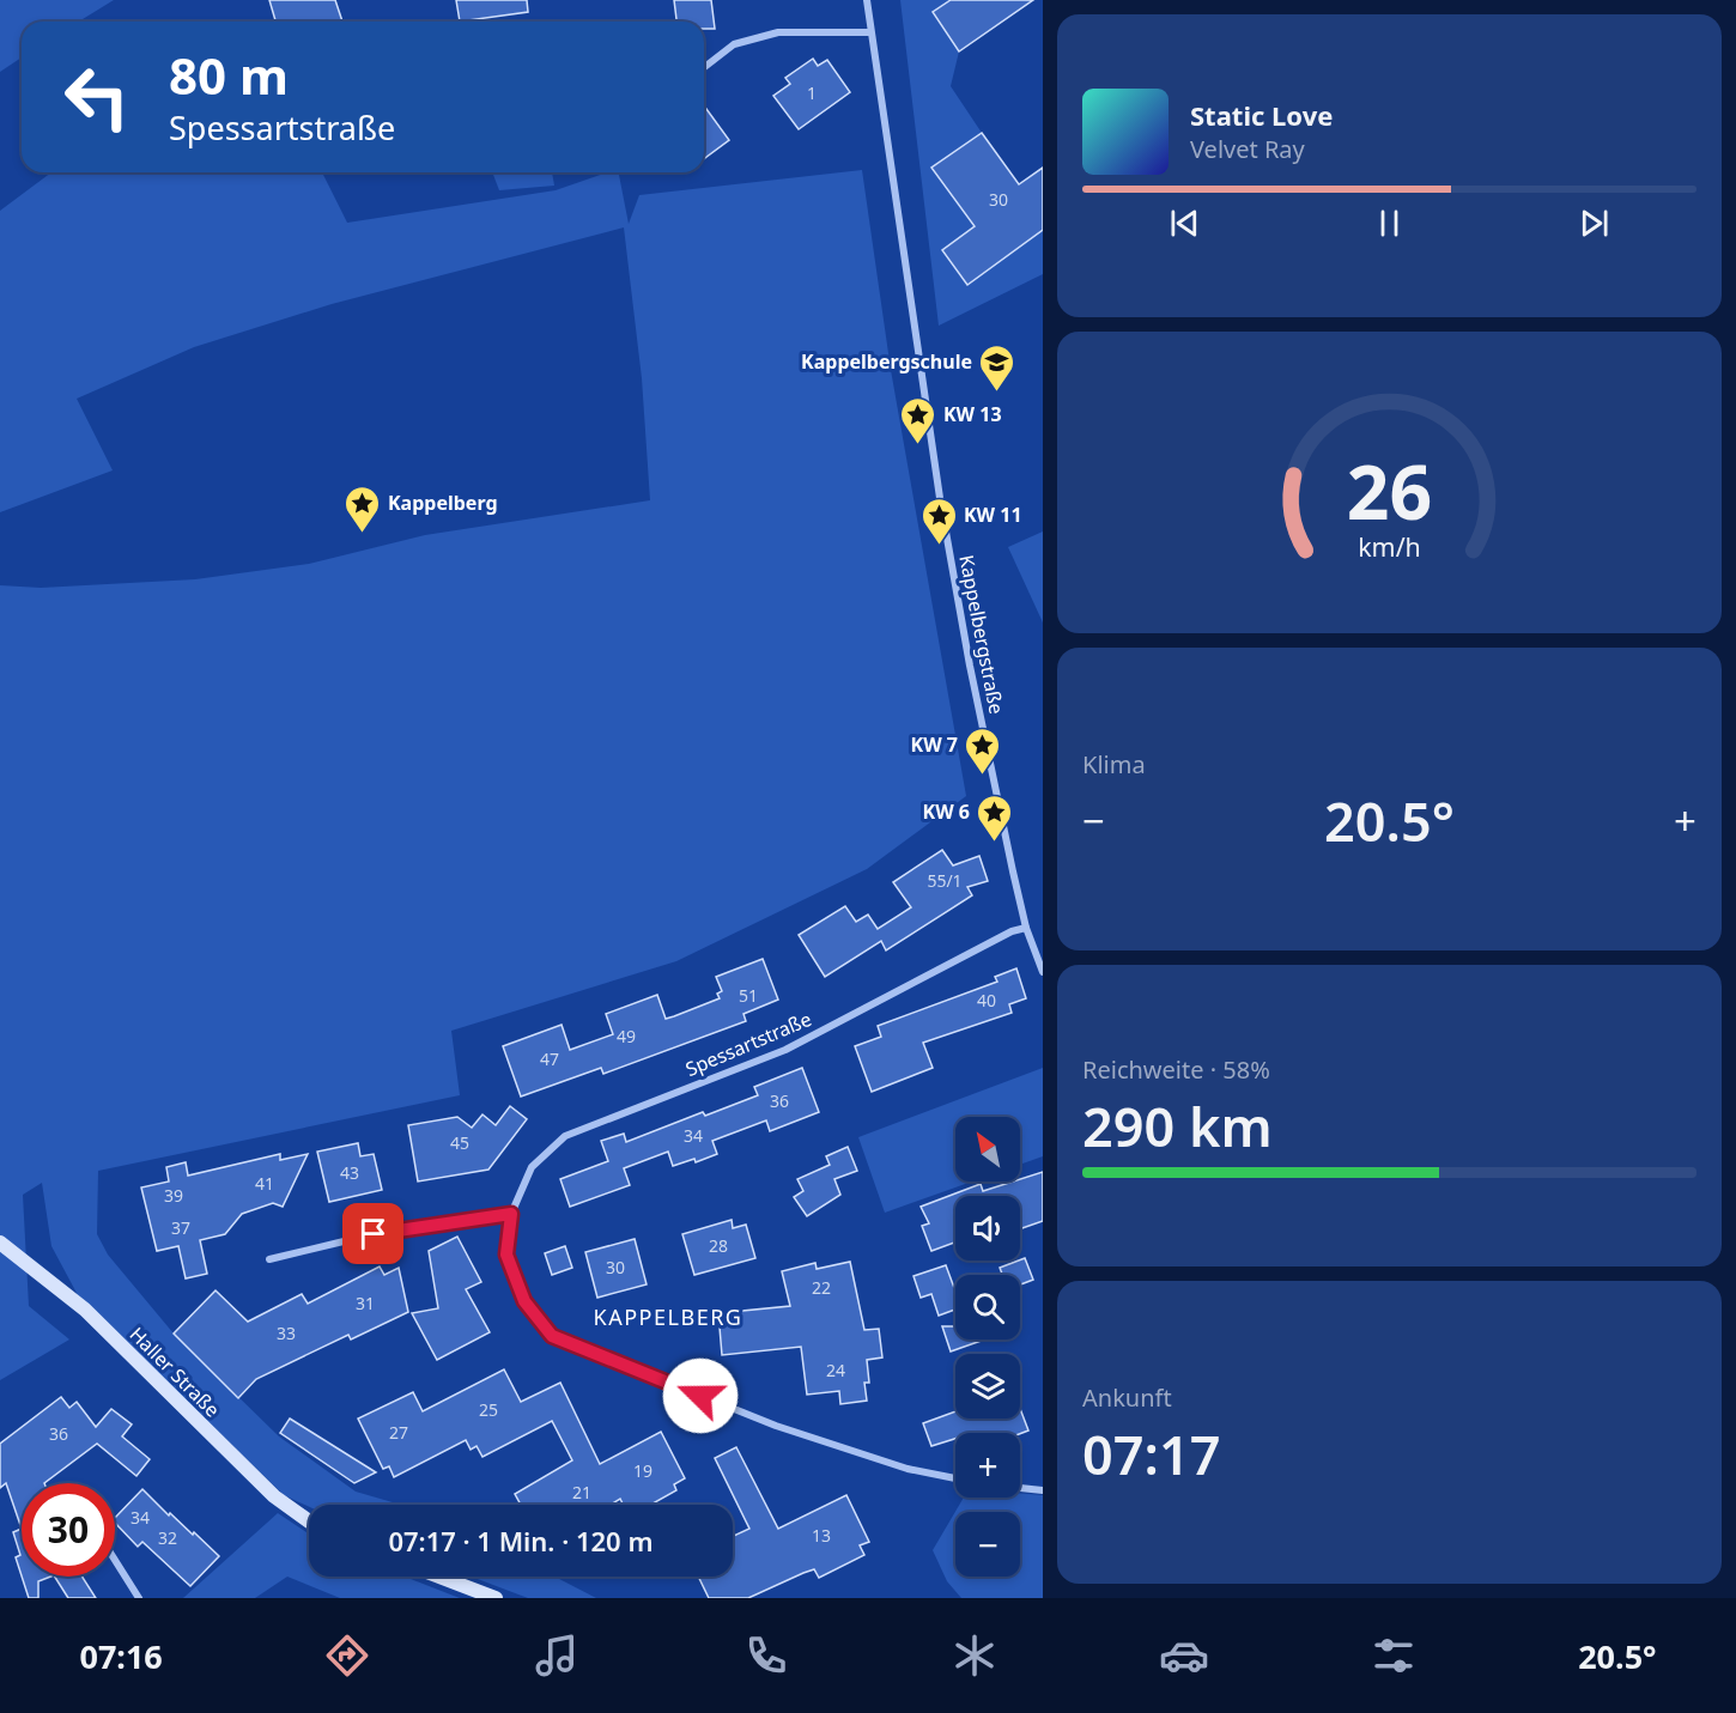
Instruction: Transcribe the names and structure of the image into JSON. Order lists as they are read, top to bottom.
{
  "streets": {
    "main road": ["Haller Straße"],
    "street": ["Kappelbergstraße", "Spessartstraße"]
  },
  "crossings": [
    ["Kappelbergstraße", "Spessartstraße"]
  ],
  "districts": ["KAPPELBERG"],
  "places": {
    "school or university": ["Kappelbergschule"],
    "place": [
      "KW 13",
      "Kappelberg",
      "KW 11",
      "KW 7",
      "KW 6"
    ]
  },
  "house_numbers": [
    "1",
    "30",
    "55/1",
    "51",
    "40",
    "49",
    "47",
    "36",
    "34",
    "45",
    "43",
    "41",
    "39",
    "37",
    "28",
    "30",
    "22",
    "31",
    "33",
    "24",
    "25",
    "27",
    "36",
    "19",
    "21",
    "34",
    "13",
    "32"
  ],
  "north": "top left",
  "page": {
    "turn": ["80 m", "Spessartstraße"],
    "song": ["Static Love", "Velvet Ray"],
    "tile": [
      "Klima",
      ["Reichweite · 58%", "290 km"],
      ["Ankunft", "07:17"]
    ],
    "heat": ["−", "20.5°", "+"],
    "map_buttons": ["+", "−"],
    "limit": "30",
    "trip": "07:17 · 1 Min. · 120 m",
    "tabs": ["07:16", "20.5°"],
    "gauge": ["26", "km/h"]
  }
}
